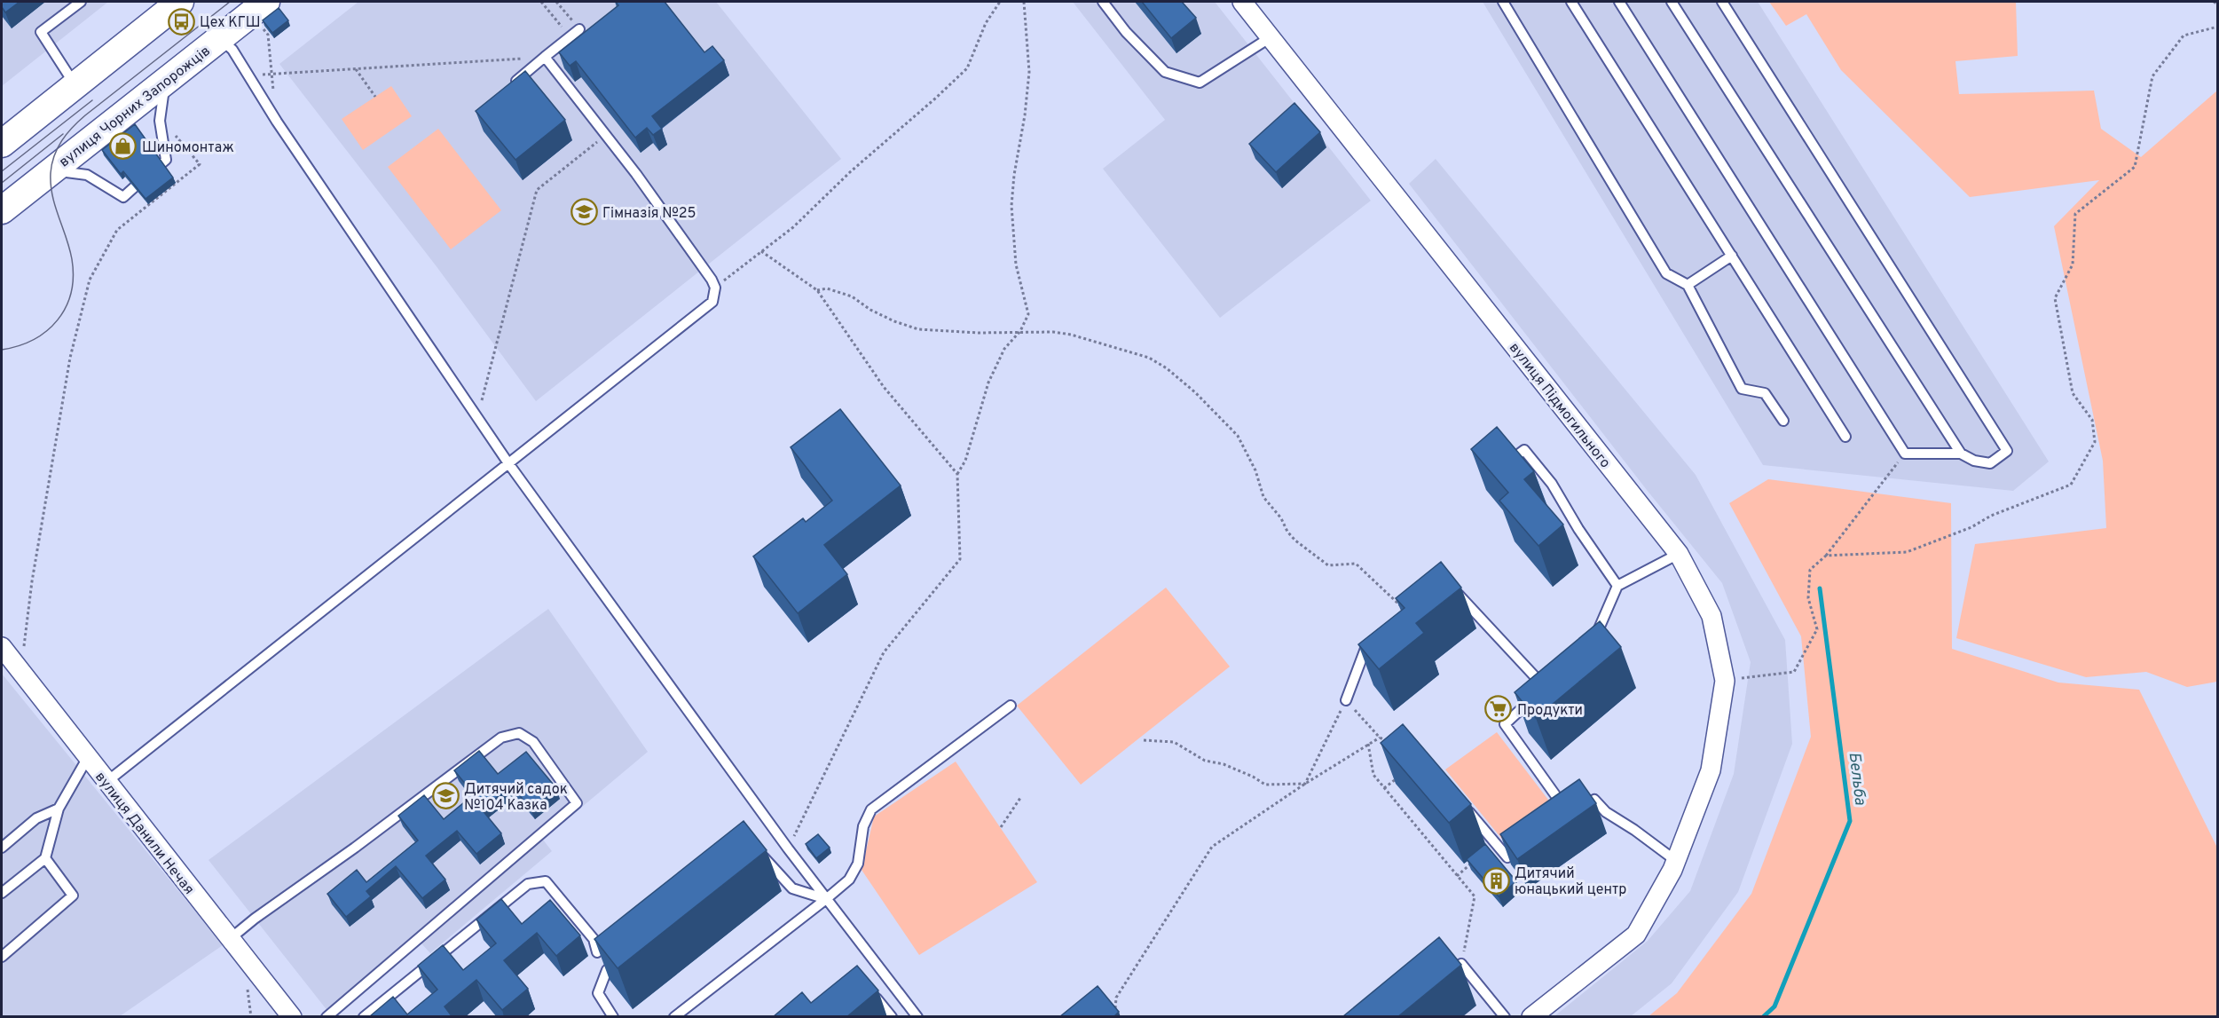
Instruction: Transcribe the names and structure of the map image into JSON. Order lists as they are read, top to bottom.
{
  "streets": {
    "main road": ["вулиця Чорних Запорожців"],
    "street": ["вулиця Підмогильного", "вулиця Данили Нечая"]
  },
  "water": ["Бельба"],
  "places": {
    "bus stop": ["Цех КГШ"],
    "shop": ["Шиномонтаж"],
    "school or university": ["Гімназія №25", "Дитячий садок №104 Казка"],
    "supermarket": ["Продукти"],
    "building": ["Дитячий юнацький центр"]
  }
}
